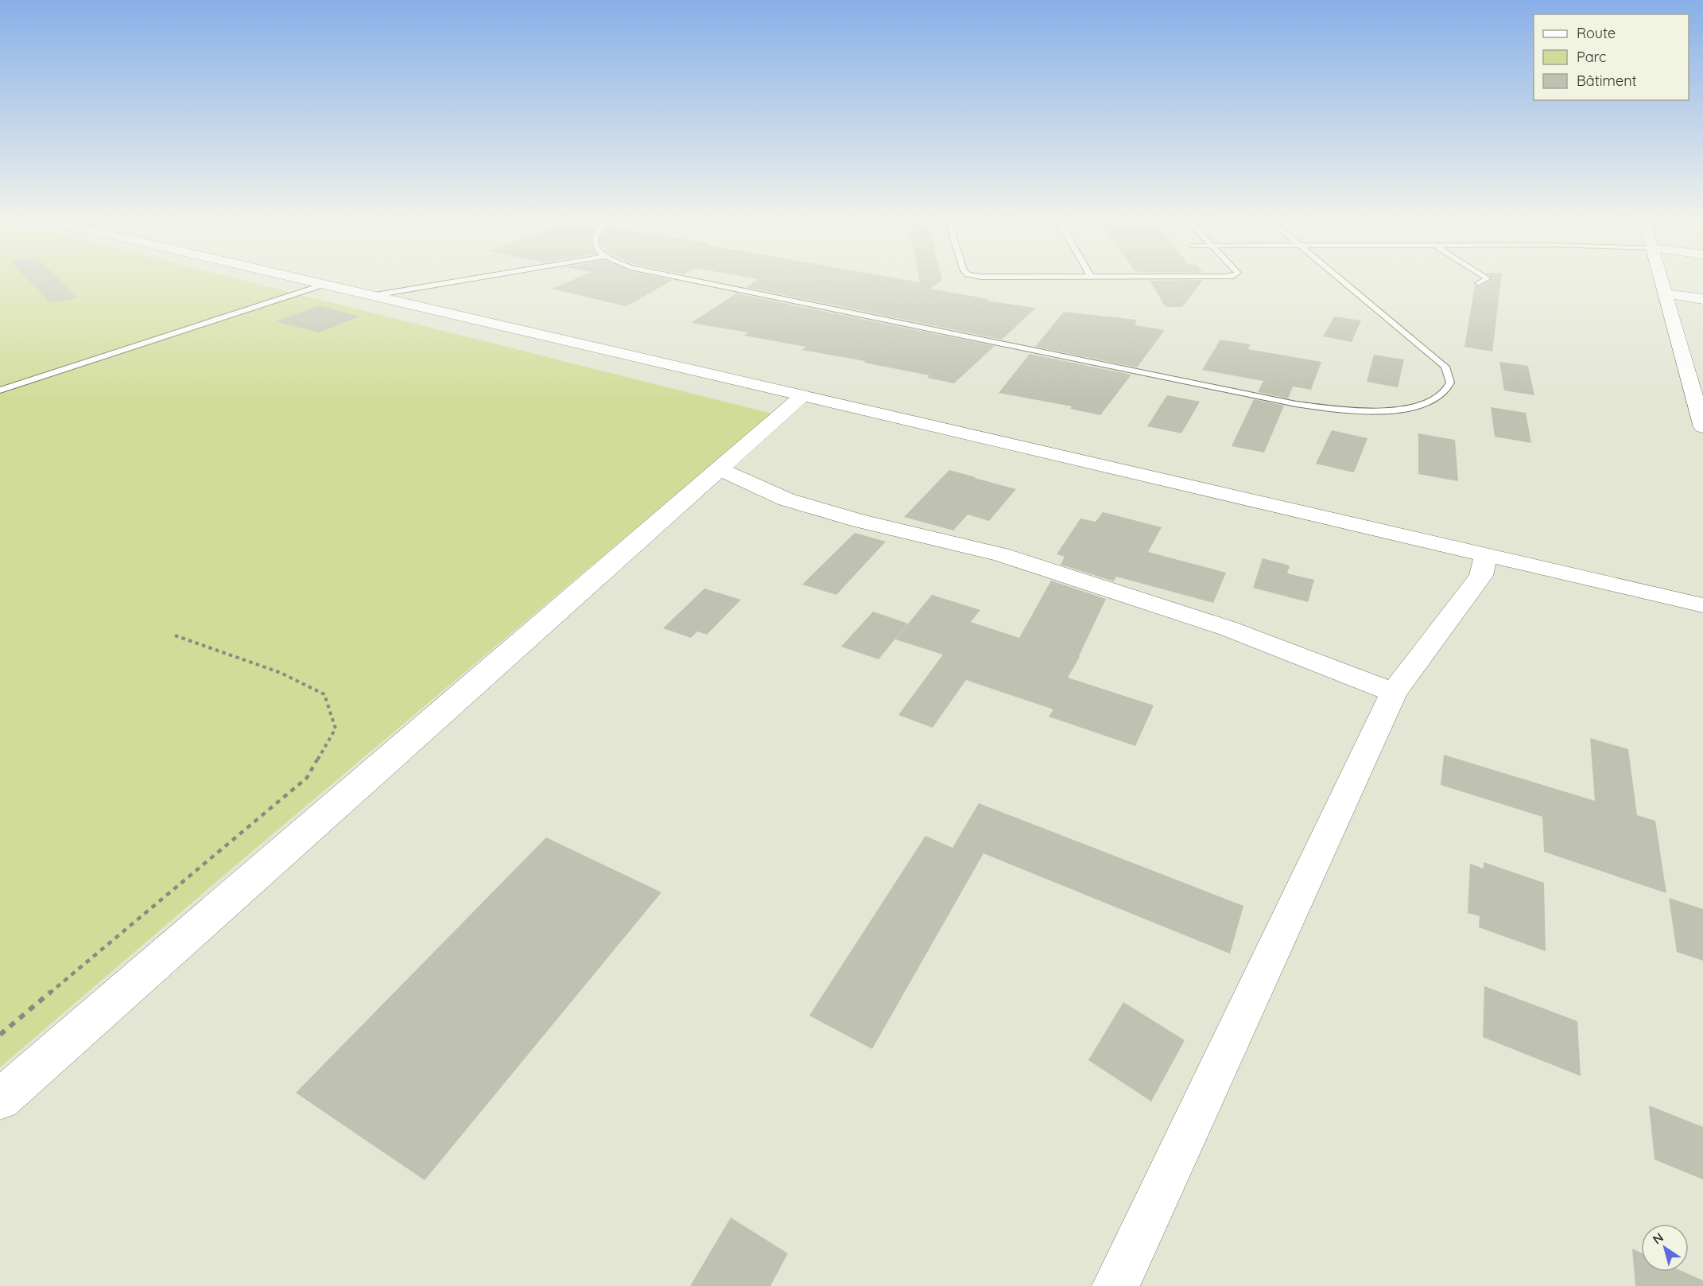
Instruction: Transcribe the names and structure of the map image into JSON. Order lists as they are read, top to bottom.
{
  "legend": ["Route", "Parc", "Bâtiment"],
  "north": "top left"
}
